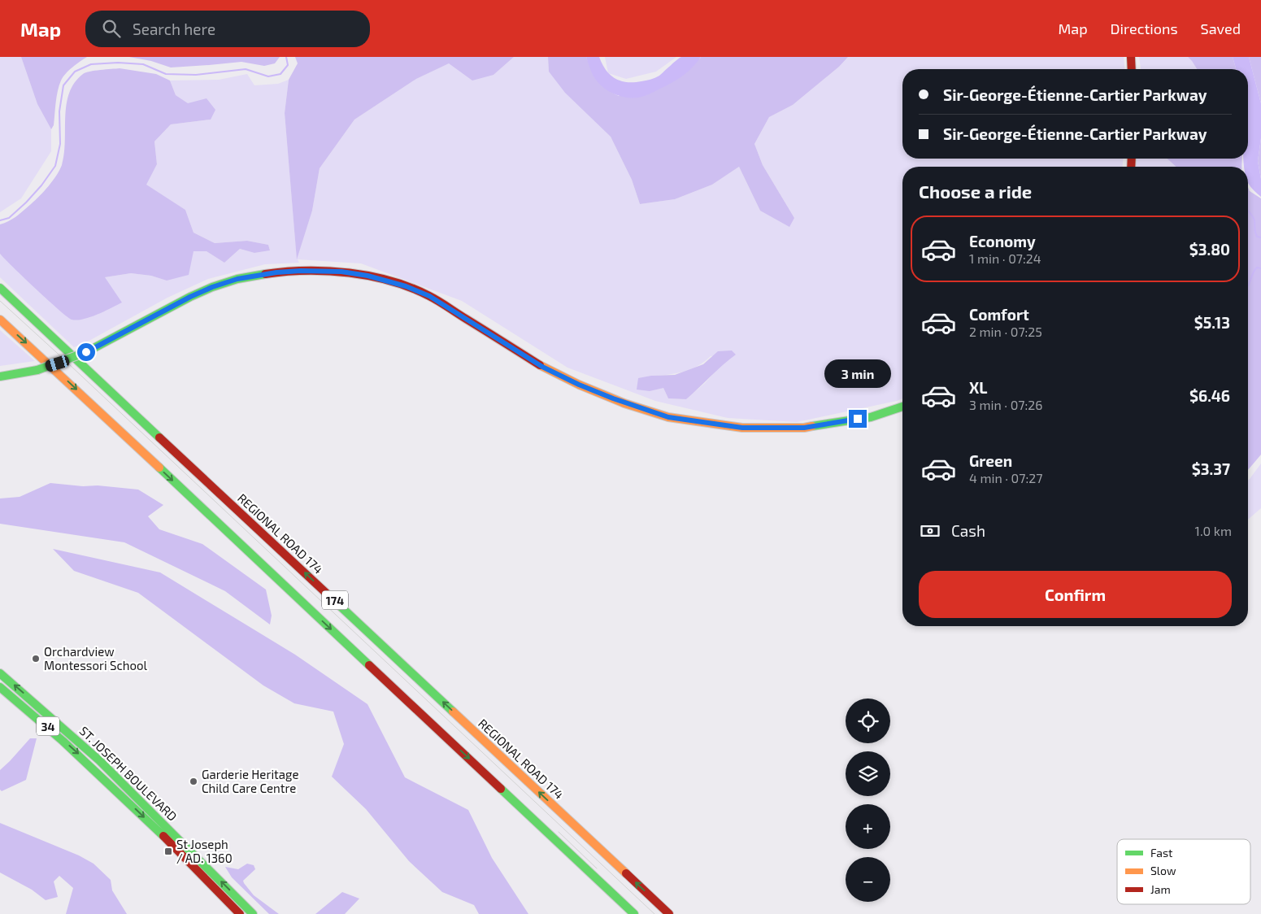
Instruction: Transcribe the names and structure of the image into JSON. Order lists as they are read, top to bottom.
{
  "streets": {
    "main road": [
      "REGIONAL ROAD 174",
      "174",
      "34",
      "ST. JOSEPH BOULEVARD"
    ]
  },
  "places": {
    "other": ["Orchardview Montessori School", "Garderie Heritage Child Care Centre"],
    "transit": ["St Joseph / AD. 1360"]
  },
  "legend": ["Fast", "Slow", "Jam"],
  "page": {
    "header": "Map",
    "search": "Search here",
    "nav": ["Map", "Directions", "Saved"],
    "banner": ["Sir-George-Étienne-Cartier Parkway", "Sir-George-Étienne-Cartier Parkway"],
    "heading": "Choose a ride",
    "list": [
      {
        "name": "Economy",
        "note": "1 min · 07:24",
        "value": "$3.80"
      },
      {
        "name": "Comfort",
        "note": "2 min · 07:25",
        "value": "$5.13"
      },
      {
        "name": "XL",
        "note": "3 min · 07:26",
        "value": "$6.46"
      },
      {
        "name": "Green",
        "note": "4 min · 07:27",
        "value": "$3.37"
      }
    ],
    "bubble": "3 min",
    "pay": ["Cash", "1.0 km"],
    "buttons": "Confirm",
    "map_buttons": ["+", "−"]
  }
}
